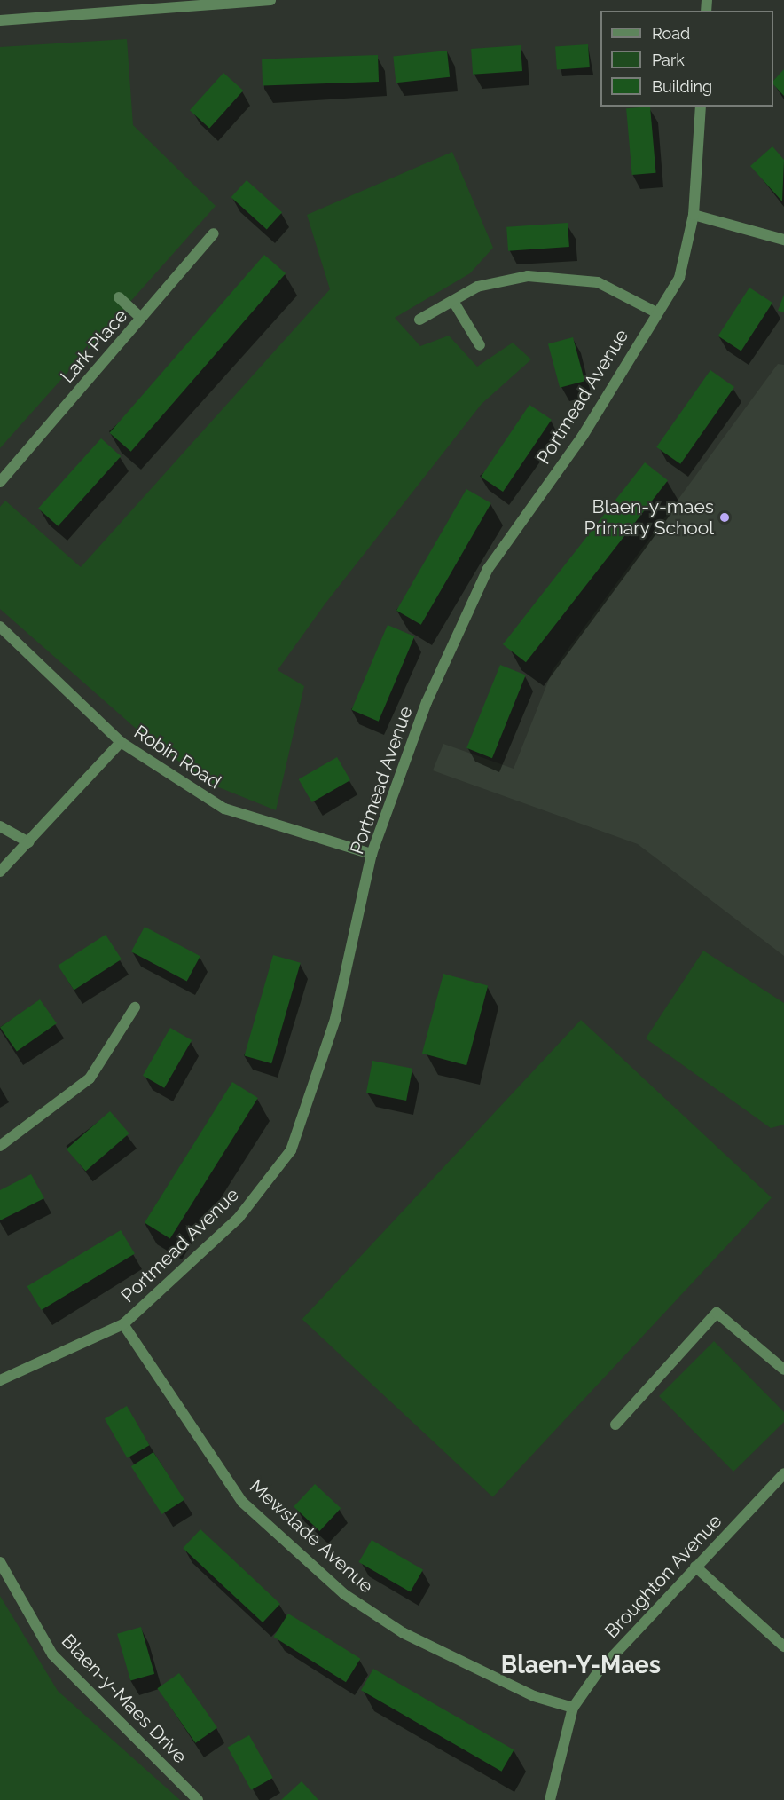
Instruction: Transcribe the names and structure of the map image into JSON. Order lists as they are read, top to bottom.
{
  "streets": {
    "street": [
      "Lark Place",
      "Portmead Avenue",
      "Robin Road",
      "Mewslade Avenue",
      "Broughton Avenue",
      "Blaen-y-Maes Drive"
    ]
  },
  "crossings": [
    ["Portmead Avenue", "Robin Road"],
    ["Portmead Avenue", "Mewslade Avenue"],
    ["Mewslade Avenue", "Broughton Avenue"]
  ],
  "districts": ["Blaen-Y-Maes"],
  "places": ["Blaen-y-maes Primary School"],
  "legend": ["Road", "Park", "Building"]
}
